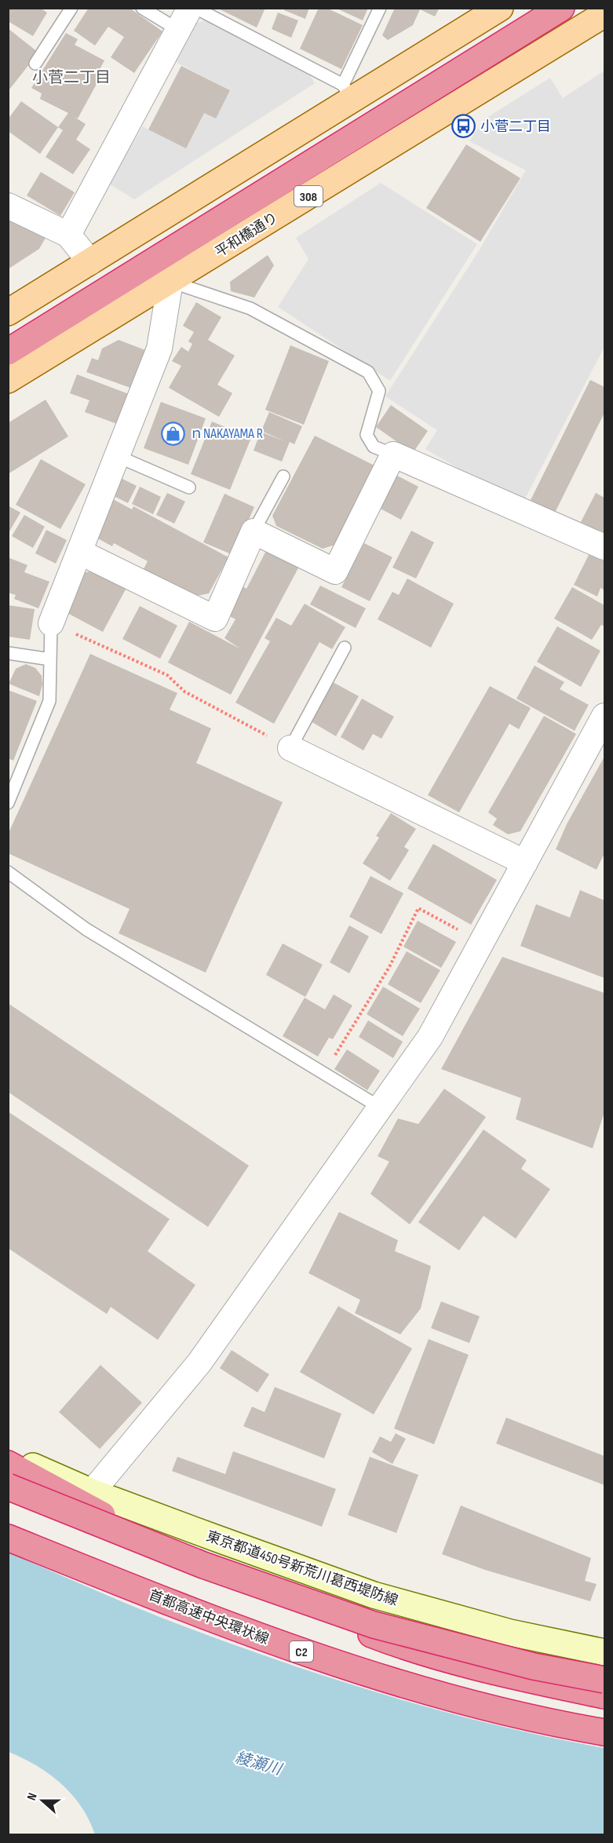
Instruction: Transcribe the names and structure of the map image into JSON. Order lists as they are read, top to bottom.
{
  "streets": {
    "highway": ["首都高速中央環状線", "C2"],
    "main road": ["308", "平和橋通り", "東京都道450号新荒川葛西堤防線"]
  },
  "districts": ["小菅二丁目"],
  "water": ["綾瀬川"],
  "places": {
    "bus stop": ["小菅二丁目"],
    "shop": ["ｎNAKAYAMA R"]
  },
  "north": "left"
}
